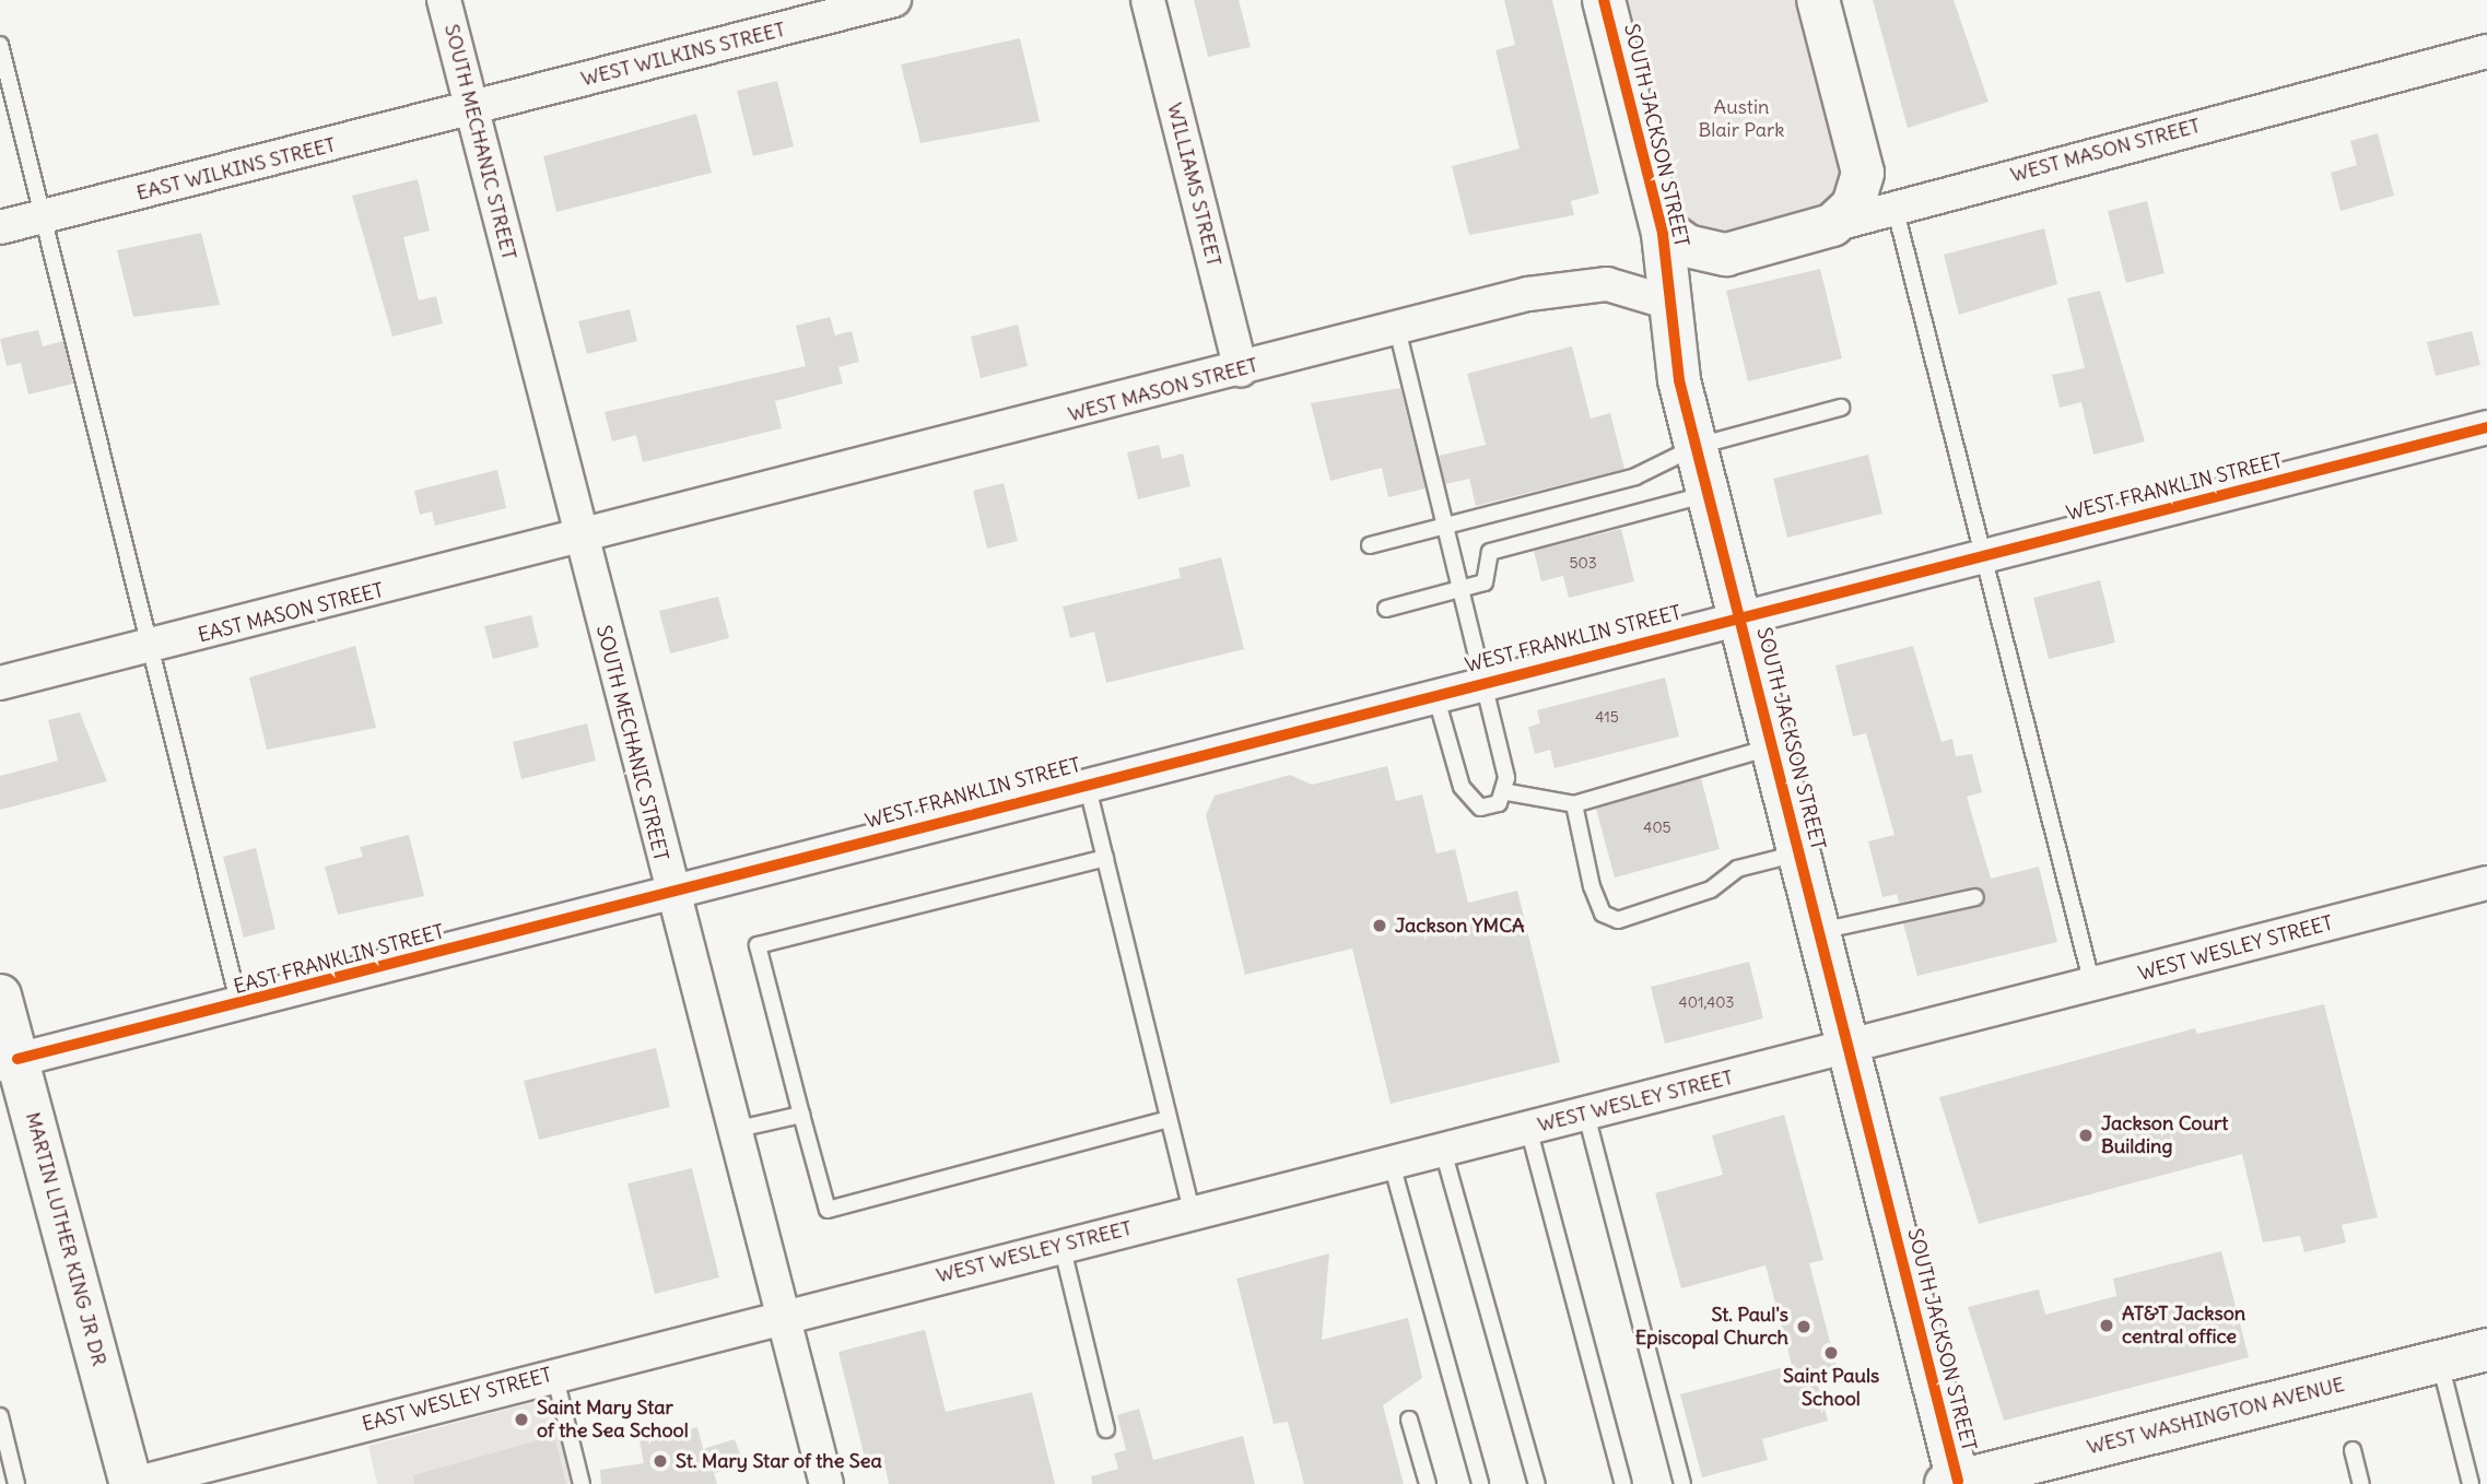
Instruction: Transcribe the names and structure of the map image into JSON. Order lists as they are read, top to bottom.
{
  "streets": {
    "street": [
      "WEST WILKINS STREET",
      "SOUTH JACKSON STREET",
      "SOUTH MECHANIC STREET",
      "WEST MASON STREET",
      "EAST WILKINS STREET",
      "WILLIAMS STREET",
      "WEST FRANKLIN STREET",
      "EAST MASON STREET",
      "WEST WESLEY STREET",
      "EAST FRANKLIN STREET",
      "MARTIN LUTHER KING JR DR",
      "EAST WESLEY STREET",
      "WEST WASHINGTON AVENUE"
    ]
  },
  "crossings": [
    ["WEST WILKINS STREET", "SOUTH MECHANIC STREET"],
    ["WEST WILKINS STREET", "EAST WILKINS STREET"],
    ["SOUTH JACKSON STREET", "WEST MASON STREET"],
    ["SOUTH JACKSON STREET", "WEST FRANKLIN STREET"],
    ["SOUTH JACKSON STREET", "WEST WESLEY STREET"],
    ["SOUTH JACKSON STREET", "WEST WASHINGTON AVENUE"],
    ["SOUTH MECHANIC STREET", "WEST MASON STREET"],
    ["SOUTH MECHANIC STREET", "EAST WILKINS STREET"],
    ["SOUTH MECHANIC STREET", "WEST FRANKLIN STREET"],
    ["SOUTH MECHANIC STREET", "EAST MASON STREET"],
    ["SOUTH MECHANIC STREET", "WEST WESLEY STREET"],
    ["SOUTH MECHANIC STREET", "EAST FRANKLIN STREET"],
    ["SOUTH MECHANIC STREET", "EAST WESLEY STREET"],
    ["WEST MASON STREET", "WILLIAMS STREET"],
    ["WEST MASON STREET", "EAST MASON STREET"],
    ["WEST FRANKLIN STREET", "EAST FRANKLIN STREET"],
    ["WEST WESLEY STREET", "EAST WESLEY STREET"],
    ["EAST FRANKLIN STREET", "MARTIN LUTHER KING JR DR"],
    ["MARTIN LUTHER KING JR DR", "EAST WESLEY STREET"]
  ],
  "parks": ["Austin Blair Park"],
  "places": [
    "Jackson YMCA",
    "Jackson Court Building",
    "AT&T Jackson central office",
    "St. Paul's Episcopal Church",
    "Saint Pauls School",
    "Saint Mary Star of the Sea School",
    "St. Mary Star of the Sea"
  ],
  "house_numbers": [
    "503",
    "415",
    "405",
    "401,403"
  ]
}
